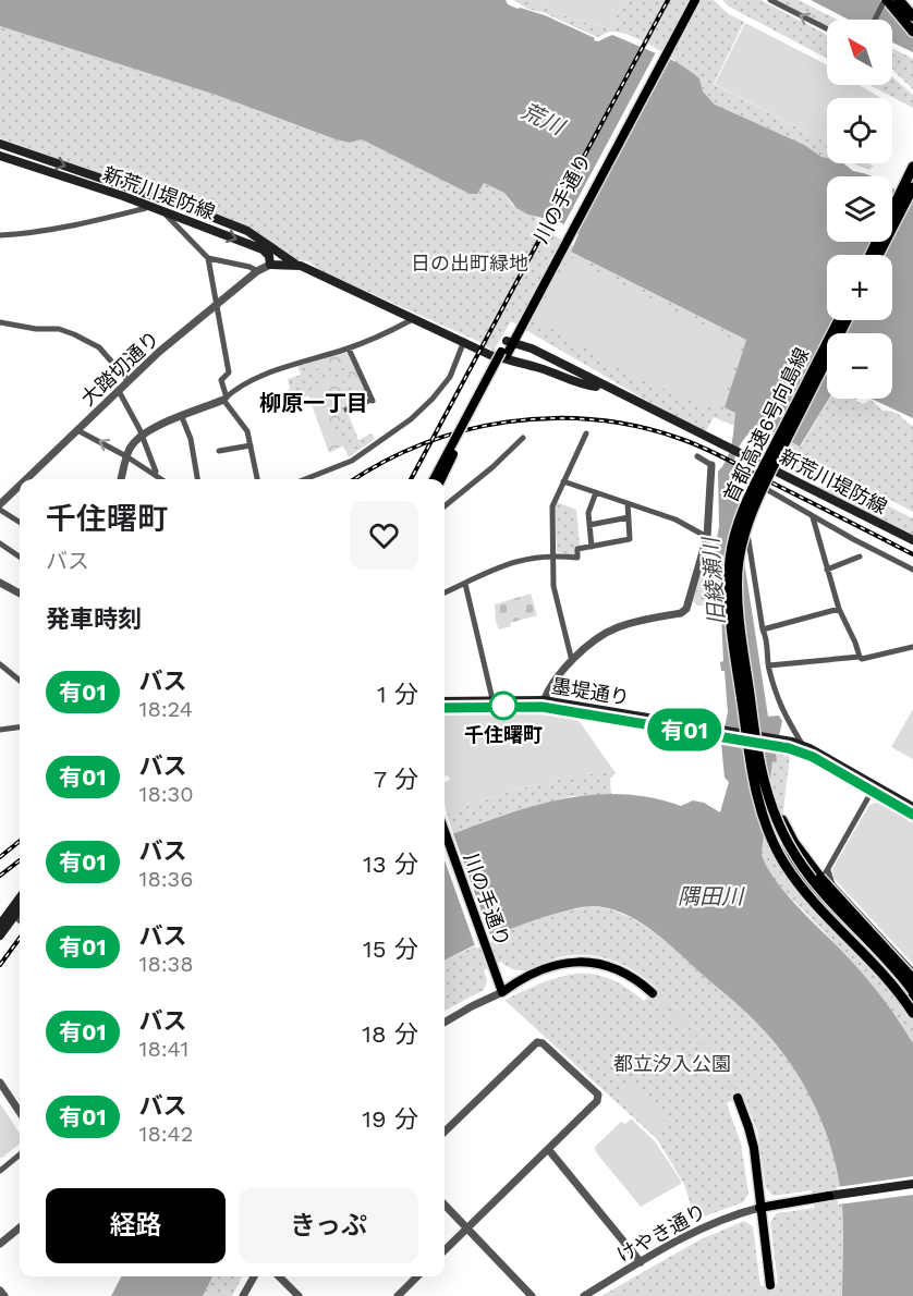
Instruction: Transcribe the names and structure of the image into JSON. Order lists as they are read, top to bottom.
{
  "streets": {
    "highway": ["首都高速6号向島線"],
    "main road": ["新荒川堤防線", "川の手通り", "墨堤通り"],
    "street": ["大踏切通り", "けやき通り"]
  },
  "crossings": [
    ["新荒川堤防線", "川の手通り"],
    ["新荒川堤防線", "大踏切通り"]
  ],
  "districts": ["柳原一丁目"],
  "water": ["荒川", "旧綾瀬川", "隅田川"],
  "parks": ["日の出町緑地", "都立汐入公園"],
  "places": ["千住曙町"],
  "lines": ["bus line 有01"],
  "north": "top left",
  "page": {
    "on_map": "有01",
    "map_buttons": ["+", "−"],
    "heading": [
      ["千住曙町", "バス"],
      "発車時刻"
    ],
    "list": [
      {
        "mark": "有01",
        "name": "バス",
        "note": "18:24",
        "value": "1 分"
      },
      {
        "mark": "有01",
        "name": "バス",
        "note": "18:30",
        "value": "7 分"
      },
      {
        "mark": "有01",
        "name": "バス",
        "note": "18:36",
        "value": "13 分"
      },
      {
        "mark": "有01",
        "name": "バス",
        "note": "18:38",
        "value": "15 分"
      },
      {
        "mark": "有01",
        "name": "バス",
        "note": "18:41",
        "value": "18 分"
      },
      {
        "mark": "有01",
        "name": "バス",
        "note": "18:42",
        "value": "19 分"
      }
    ],
    "buttons": ["経路", "きっぷ"]
  }
}
